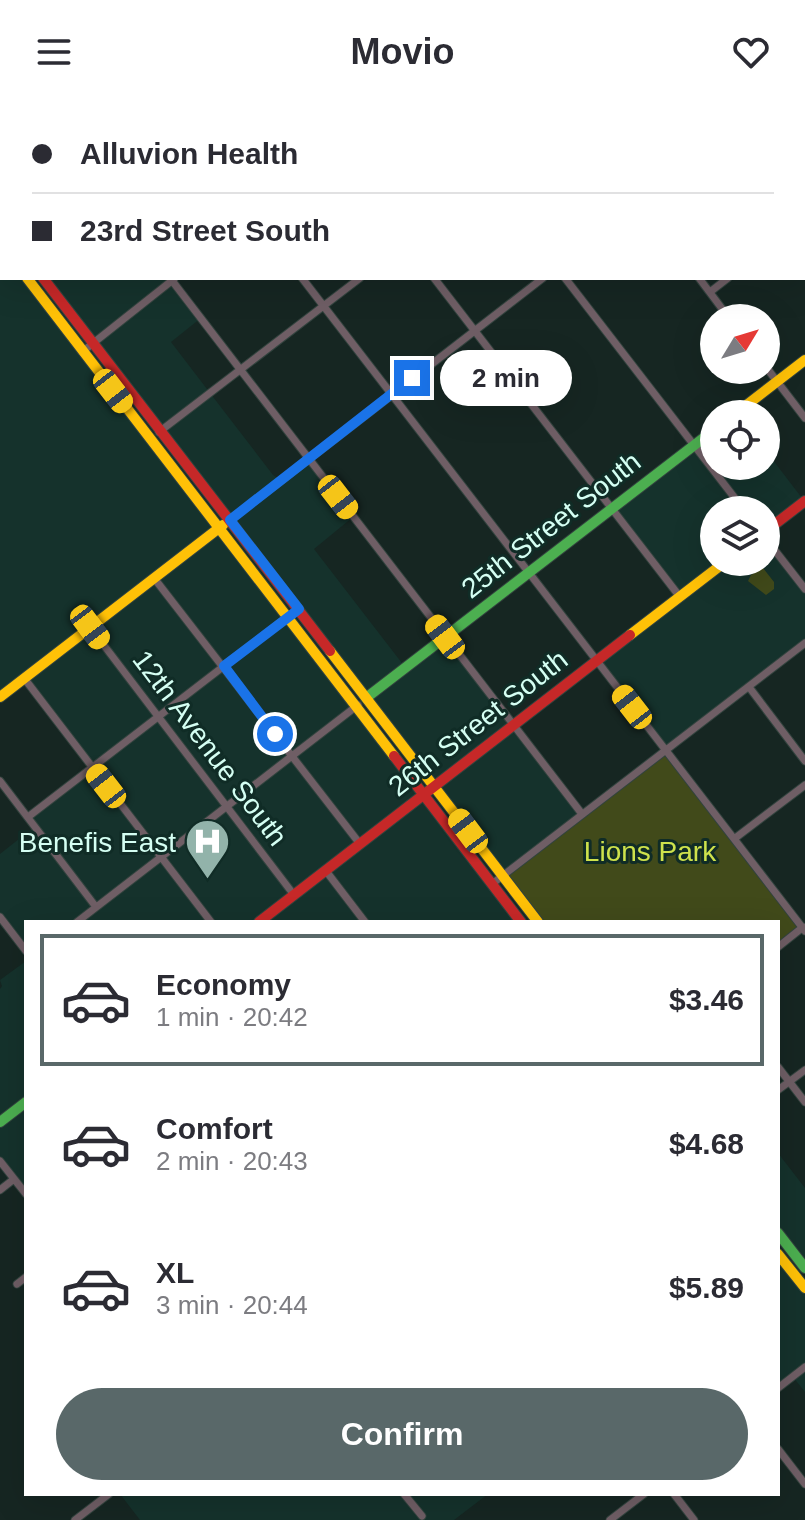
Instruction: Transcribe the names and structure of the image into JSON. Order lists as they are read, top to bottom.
{
  "streets": {
    "main road": ["25th Street South", "26th Street South"],
    "street": ["12th Avenue South"]
  },
  "crossings": [
    ["25th Street South", "12th Avenue South"],
    ["26th Street South", "12th Avenue South"]
  ],
  "parks": ["Lions Park"],
  "places": {
    "hospital": ["Benefis East"]
  },
  "north": "top right",
  "page": {
    "header": "Movio",
    "banner": ["Alluvion Health", "23rd Street South"],
    "bubble": "2 min",
    "list": [
      {
        "name": "Economy",
        "note": "1 min · 20:42",
        "value": "$3.46"
      },
      {
        "name": "Comfort",
        "note": "2 min · 20:43",
        "value": "$4.68"
      },
      {
        "name": "XL",
        "note": "3 min · 20:44",
        "value": "$5.89"
      }
    ],
    "buttons": "Confirm"
  }
}
